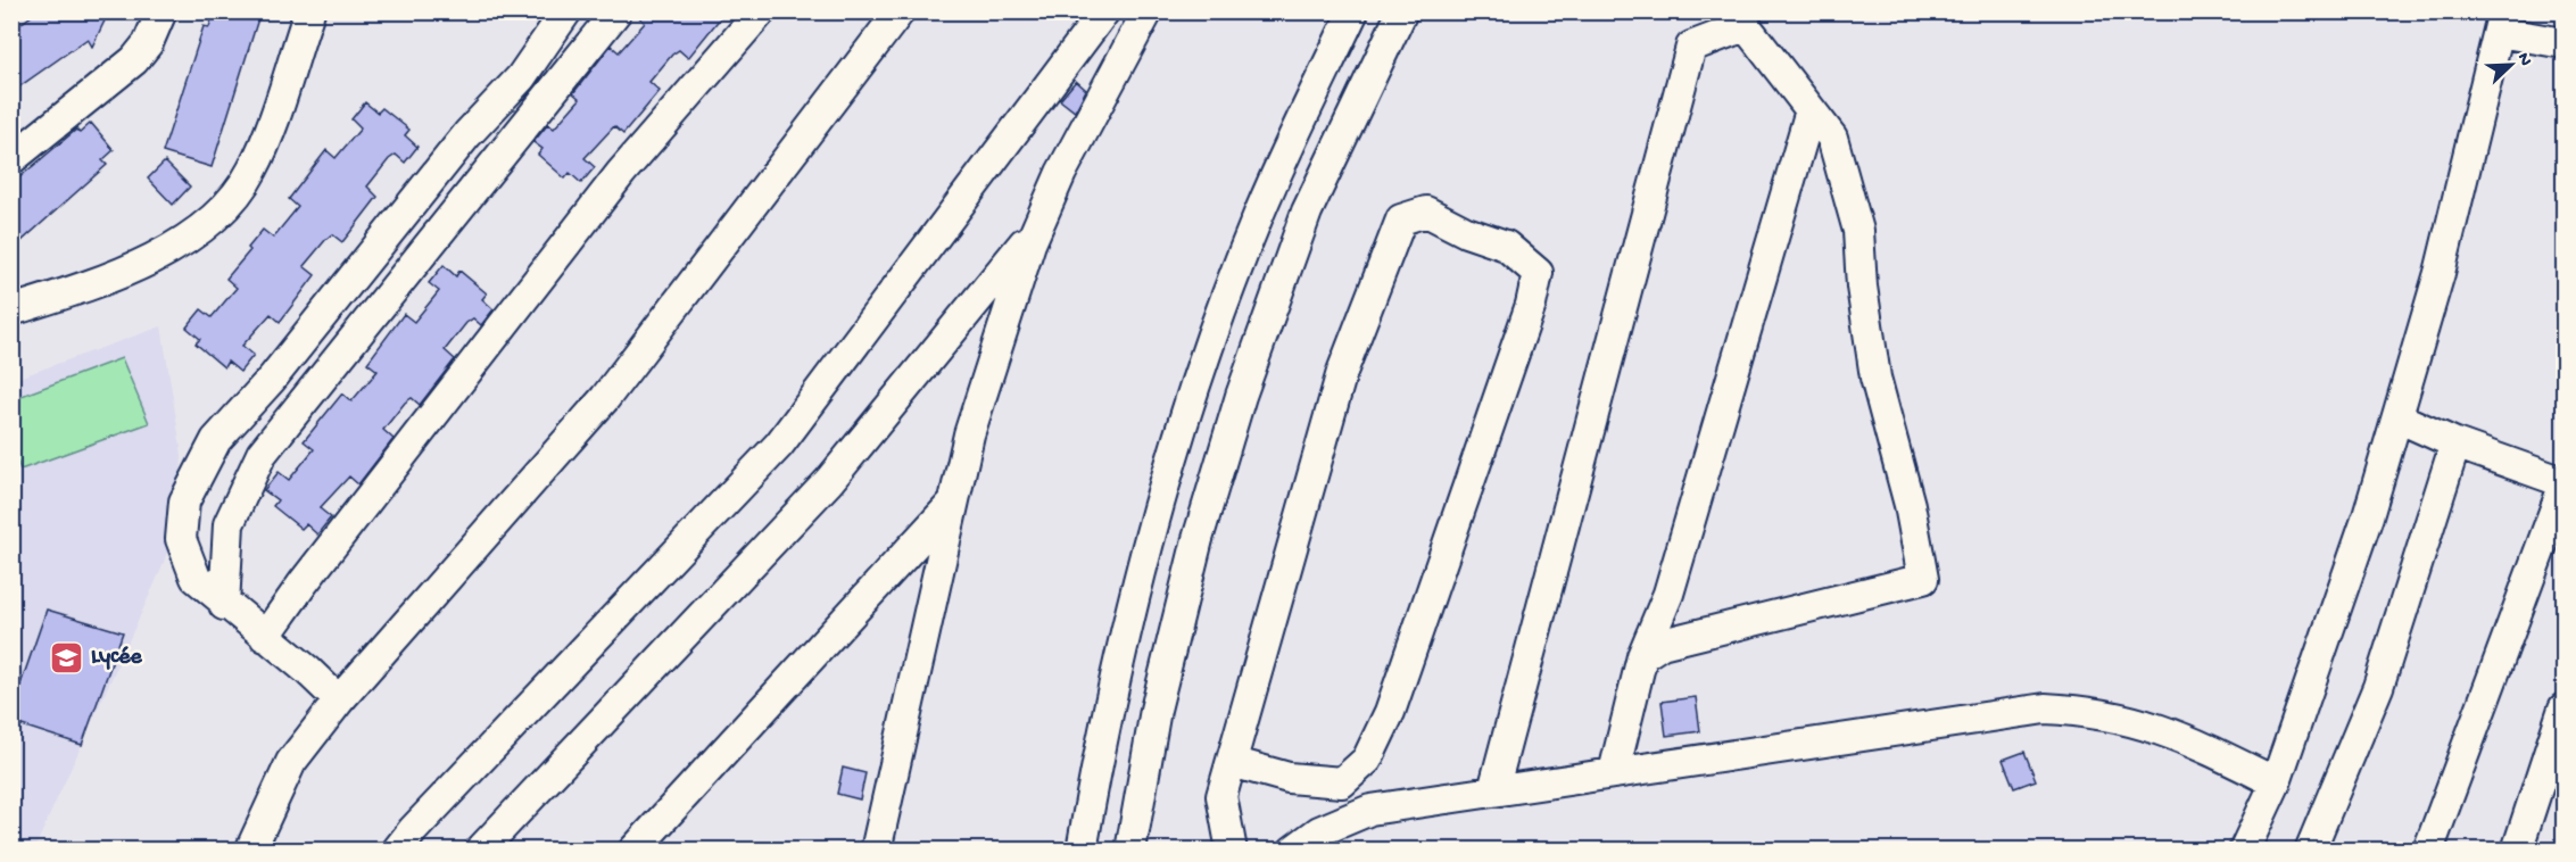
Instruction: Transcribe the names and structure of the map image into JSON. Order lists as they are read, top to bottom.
{
  "places": {
    "school or university": ["Lycée"]
  },
  "north": "top right"
}
